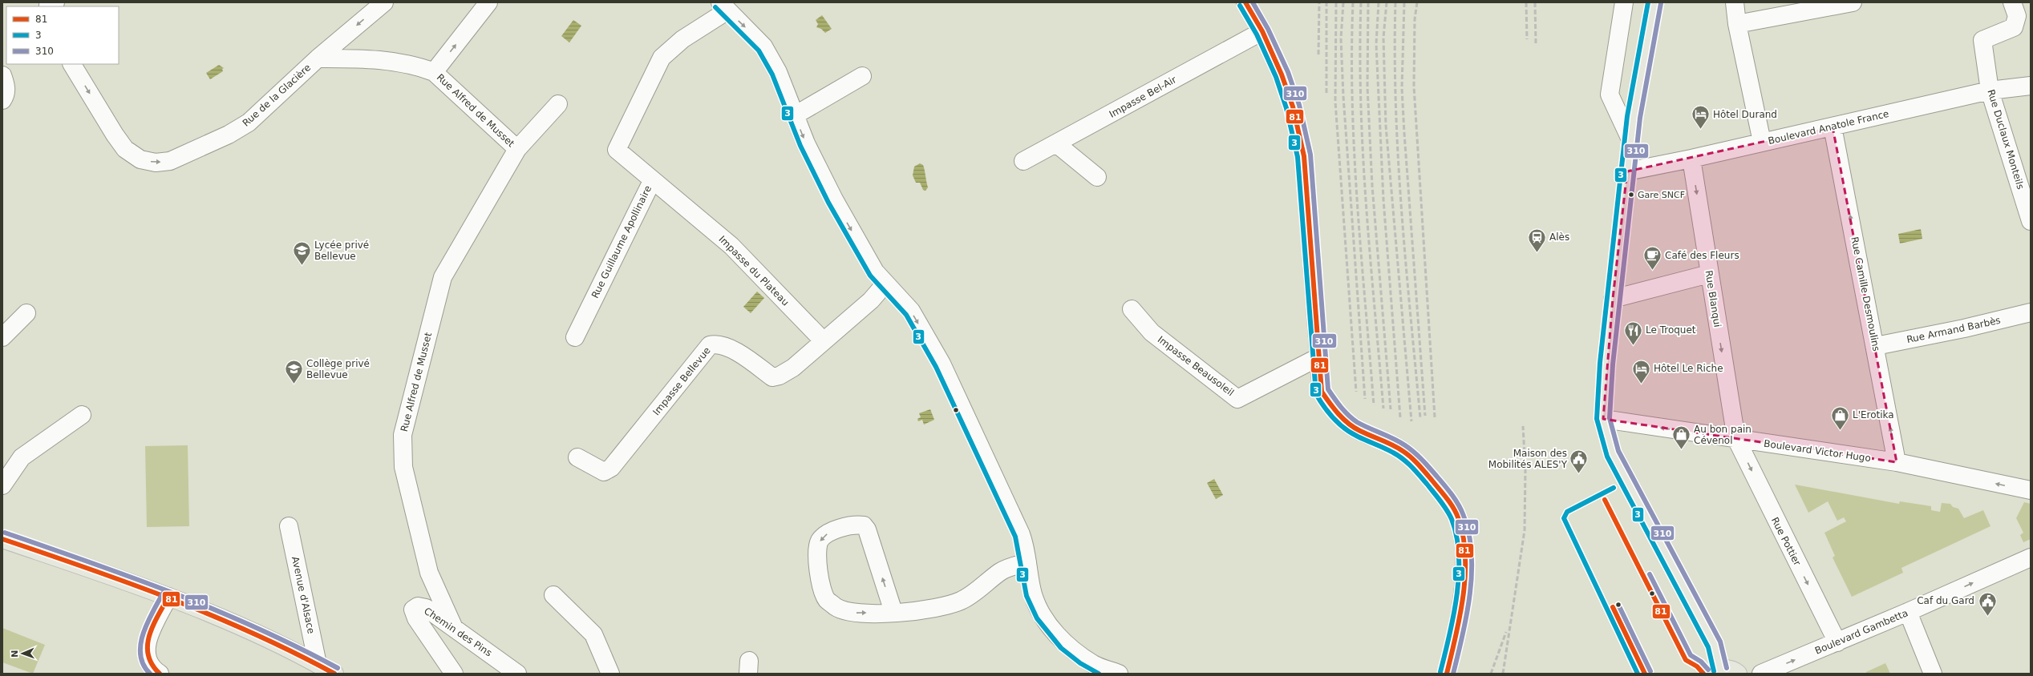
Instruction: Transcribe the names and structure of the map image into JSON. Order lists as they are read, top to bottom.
{
  "streets": {
    "street": [
      "Rue de la Glacière",
      "Impasse Bel-Air",
      "Rue Alfred de Musset",
      "Boulevard Anatole France",
      "Rue Duclaux Monteils",
      "Rue Guillaume Apollinaire",
      "Impasse du Plateau",
      "Rue Camille Desmoulins",
      "Rue Blanqui",
      "Rue Armand Barbès",
      "Impasse Beausoleil",
      "Impasse Bellevue",
      "Boulevard Victor Hugo",
      "Rue Pottier",
      "Avenue d'Alsace",
      "Chemin des Pins",
      "Boulevard Gambetta"
    ]
  },
  "crossings": [
    ["Rue Alfred de Musset", "Chemin des Pins"],
    ["Boulevard Anatole France", "Rue Duclaux Monteils"],
    ["Boulevard Anatole France", "Rue Camille Desmoulins"],
    ["Boulevard Anatole France", "Rue Blanqui"],
    ["Rue Guillaume Apollinaire", "Impasse du Plateau"],
    ["Impasse du Plateau", "Impasse Bellevue"],
    ["Rue Camille Desmoulins", "Rue Armand Barbès"],
    ["Rue Camille Desmoulins", "Boulevard Victor Hugo"],
    ["Rue Blanqui", "Boulevard Victor Hugo"],
    ["Rue Blanqui", "Rue Pottier"],
    ["Boulevard Victor Hugo", "Rue Pottier"],
    ["Rue Pottier", "Boulevard Gambetta"]
  ],
  "one_way": [
    "Rue Camille Desmoulins",
    "Rue Blanqui",
    "Rue Pottier",
    "Boulevard Gambetta"
  ],
  "places": {
    "hotel": ["Hôtel Durand", "Hôtel Le Riche"],
    "other": ["Gare SNCF"],
    "station": ["Alès"],
    "school or university": ["Lycée privé Bellevue", "Collège privé Bellevue"],
    "cafe": ["Café des Fleurs"],
    "restaurant": ["Le Troquet"],
    "shop": ["L'Erotika", "Au bon pain Cévenol"],
    "public building": ["Maison des Mobilités ALES'Y", "Caf du Gard"]
  },
  "lines": ["transit line 81", "transit line 3", "transit line 310"],
  "legend": ["81", "3", "310"],
  "north": "left"
}
